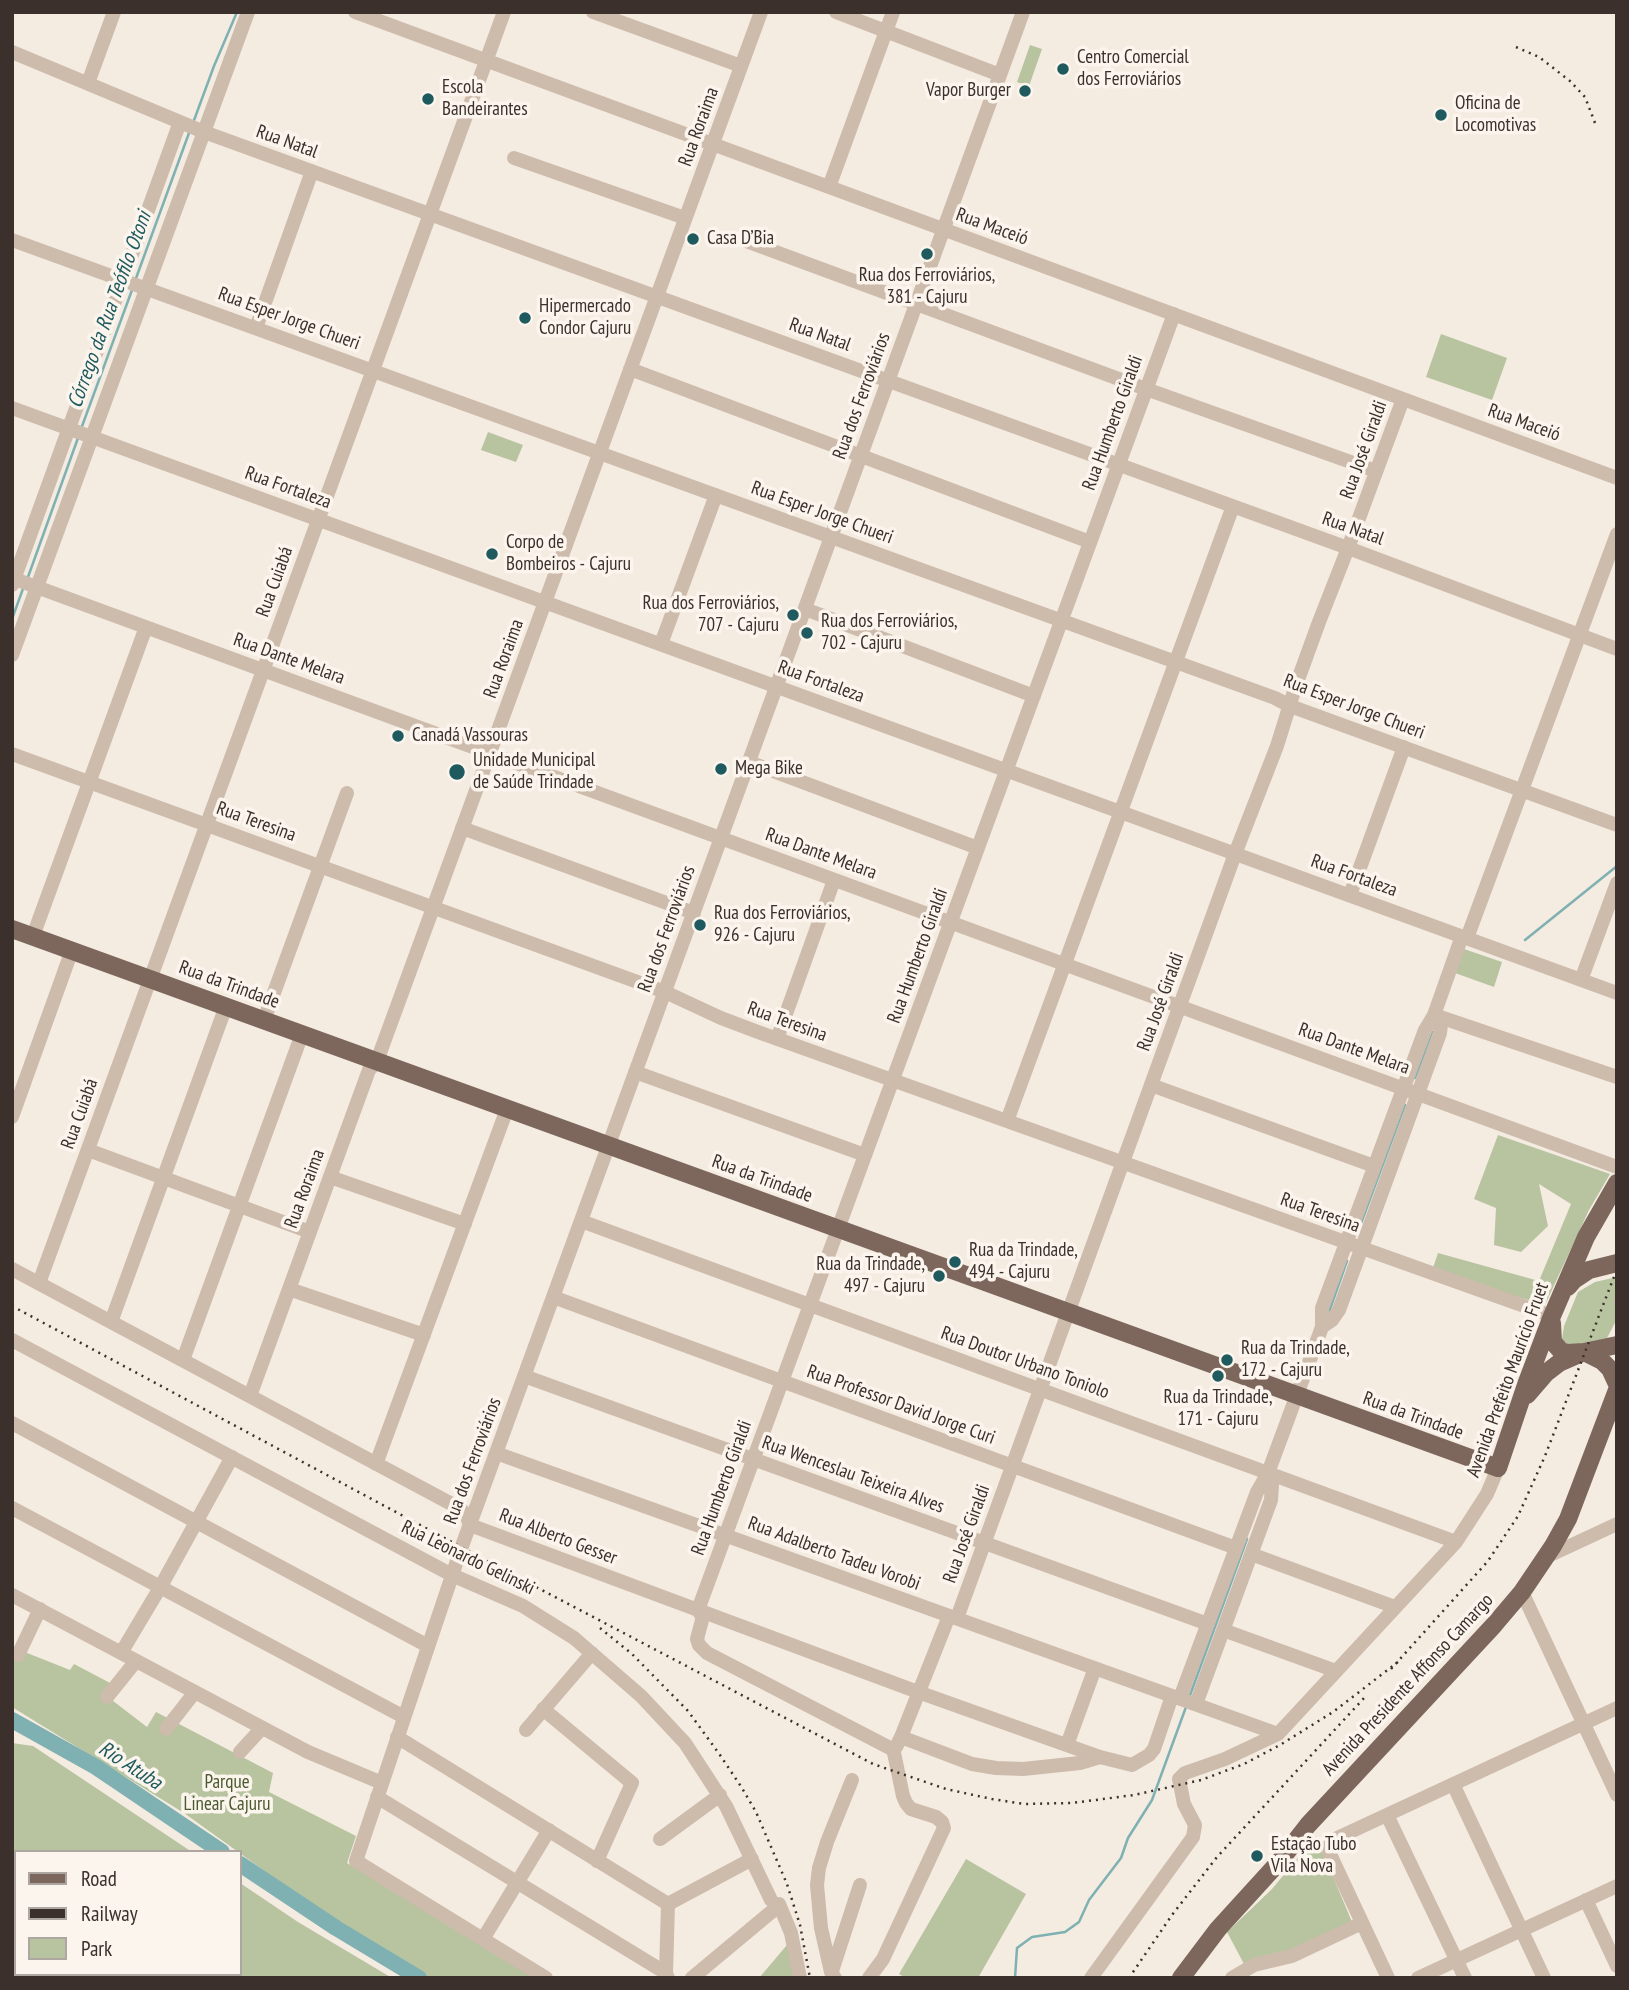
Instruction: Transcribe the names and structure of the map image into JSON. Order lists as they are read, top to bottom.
{
  "streets": {
    "main road": ["Rua da Trindade", "Avenida Prefeito Maurício Fruet", "Avenida Presidente Affonso Camargo"],
    "street": [
      "Rua Roraima",
      "Rua Natal",
      "Rua Maceió",
      "Rua Esper Jorge Chueri",
      "Rua dos Ferroviários",
      "Rua Humberto Giraldi",
      "Rua José Giraldi",
      "Rua Fortaleza",
      "Rua Cuiabá",
      "Rua Dante Melara",
      "Rua Teresina",
      "Rua Doutor Urbano Toniolo",
      "Rua Professor David Jorge Curi",
      "Rua Wenceslau Teixeira Alves",
      "Rua Alberto Gesser",
      "Rua Adalberto Tadeu Vorobi",
      "Rua Leonardo Gelinski"
    ]
  },
  "crossings": [
    ["Rua Roraima", "Rua Natal"],
    ["Rua Roraima", "Rua Maceió"],
    ["Rua Roraima", "Rua Esper Jorge Chueri"],
    ["Rua Roraima", "Rua Fortaleza"],
    ["Rua Roraima", "Rua Dante Melara"],
    ["Rua Roraima", "Rua Teresina"],
    ["Rua Roraima", "Rua da Trindade"],
    ["Rua Roraima", "Rua Alberto Gesser"],
    ["Rua Natal", "Rua dos Ferroviários"],
    ["Rua Natal", "Rua Humberto Giraldi"],
    ["Rua Natal", "Rua José Giraldi"],
    ["Rua Natal", "Rua Cuiabá"],
    ["Rua Maceió", "Rua dos Ferroviários"],
    ["Rua Maceió", "Rua Humberto Giraldi"],
    ["Rua Maceió", "Rua José Giraldi"],
    ["Rua Maceió", "Rua Cuiabá"],
    ["Rua Esper Jorge Chueri", "Rua dos Ferroviários"],
    ["Rua Esper Jorge Chueri", "Rua Humberto Giraldi"],
    ["Rua Esper Jorge Chueri", "Rua José Giraldi"],
    ["Rua Esper Jorge Chueri", "Rua Cuiabá"],
    ["Rua dos Ferroviários", "Rua Fortaleza"],
    ["Rua dos Ferroviários", "Rua Dante Melara"],
    ["Rua dos Ferroviários", "Rua Teresina"],
    ["Rua dos Ferroviários", "Rua da Trindade"],
    ["Rua dos Ferroviários", "Rua Doutor Urbano Toniolo"],
    ["Rua dos Ferroviários", "Rua Professor David Jorge Curi"],
    ["Rua dos Ferroviários", "Rua Wenceslau Teixeira Alves"],
    ["Rua dos Ferroviários", "Rua Alberto Gesser"],
    ["Rua dos Ferroviários", "Rua Adalberto Tadeu Vorobi"],
    ["Rua dos Ferroviários", "Rua Leonardo Gelinski"],
    ["Rua Humberto Giraldi", "Rua Fortaleza"],
    ["Rua Humberto Giraldi", "Rua Dante Melara"],
    ["Rua Humberto Giraldi", "Rua Teresina"],
    ["Rua Humberto Giraldi", "Rua da Trindade"],
    ["Rua Humberto Giraldi", "Rua Doutor Urbano Toniolo"],
    ["Rua Humberto Giraldi", "Rua Professor David Jorge Curi"],
    ["Rua Humberto Giraldi", "Rua Wenceslau Teixeira Alves"],
    ["Rua Humberto Giraldi", "Rua Alberto Gesser"],
    ["Rua Humberto Giraldi", "Rua Adalberto Tadeu Vorobi"],
    ["Rua José Giraldi", "Rua Fortaleza"],
    ["Rua José Giraldi", "Rua Dante Melara"],
    ["Rua José Giraldi", "Rua Teresina"],
    ["Rua José Giraldi", "Rua da Trindade"],
    ["Rua José Giraldi", "Rua Doutor Urbano Toniolo"],
    ["Rua José Giraldi", "Rua Professor David Jorge Curi"],
    ["Rua José Giraldi", "Rua Wenceslau Teixeira Alves"],
    ["Rua José Giraldi", "Rua Alberto Gesser"],
    ["Rua José Giraldi", "Rua Adalberto Tadeu Vorobi"],
    ["Rua Fortaleza", "Rua Cuiabá"],
    ["Rua Cuiabá", "Rua Dante Melara"],
    ["Rua Cuiabá", "Rua Teresina"],
    ["Rua Cuiabá", "Rua da Trindade"],
    ["Rua Cuiabá", "Rua Alberto Gesser"],
    ["Rua Teresina", "Avenida Prefeito Maurício Fruet"],
    ["Rua da Trindade", "Avenida Prefeito Maurício Fruet"],
    ["Rua Doutor Urbano Toniolo", "Avenida Prefeito Maurício Fruet"],
    ["Avenida Prefeito Maurício Fruet", "Rua Adalberto Tadeu Vorobi"],
    ["Rua Alberto Gesser", "Rua Adalberto Tadeu Vorobi"]
  ],
  "water": ["Córrego da Rua Teófilo Otoni", "Rio Atuba"],
  "parks": ["Parque Linear Cajuru"],
  "places": [
    "Centro Comercial dos Ferroviários",
    "Vapor Burger",
    "Escola Bandeirantes",
    "Oficina de Locomotivas",
    "Casa D’Bia",
    "Rua dos Ferroviários, 381 - Cajuru",
    "Hipermercado Condor Cajuru",
    "Corpo de Bombeiros - Cajuru",
    "Rua dos Ferroviários, 707 - Cajuru",
    "Rua dos Ferroviários, 702 - Cajuru",
    "Canadá Vassouras",
    "Mega Bike",
    "Unidade Municipal de Saúde Trindade",
    "Rua dos Ferroviários, 926 - Cajuru",
    "Rua da Trindade, 494 - Cajuru",
    "Rua da Trindade, 497 - Cajuru",
    "Rua da Trindade, 172 - Cajuru",
    "Rua da Trindade, 171 - Cajuru",
    "Estação Tubo Vila Nova"
  ],
  "legend": ["Road", "Railway", "Park"]
}
